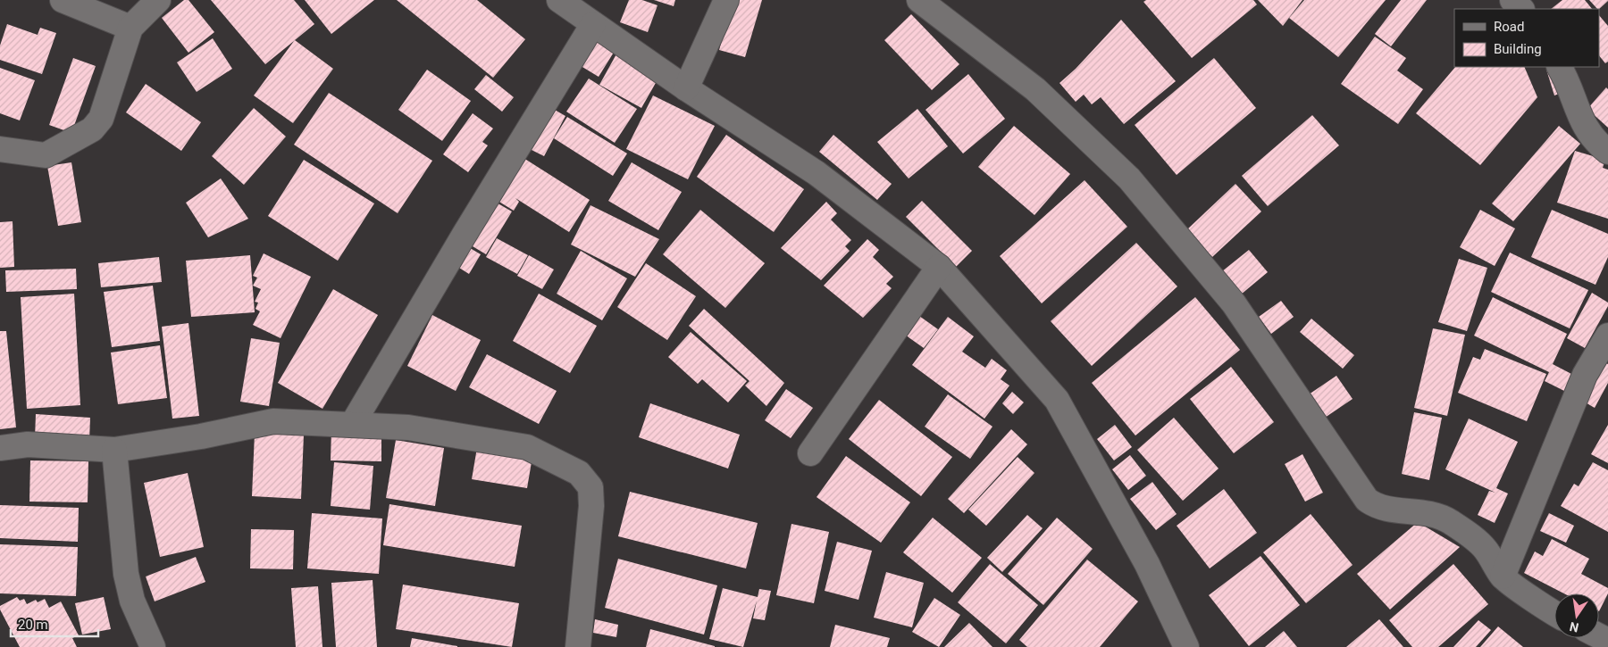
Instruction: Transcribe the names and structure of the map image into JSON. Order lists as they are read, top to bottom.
{
  "legend": ["Road", "Building"],
  "scale_bar": "20 m",
  "north": "bottom"
}
